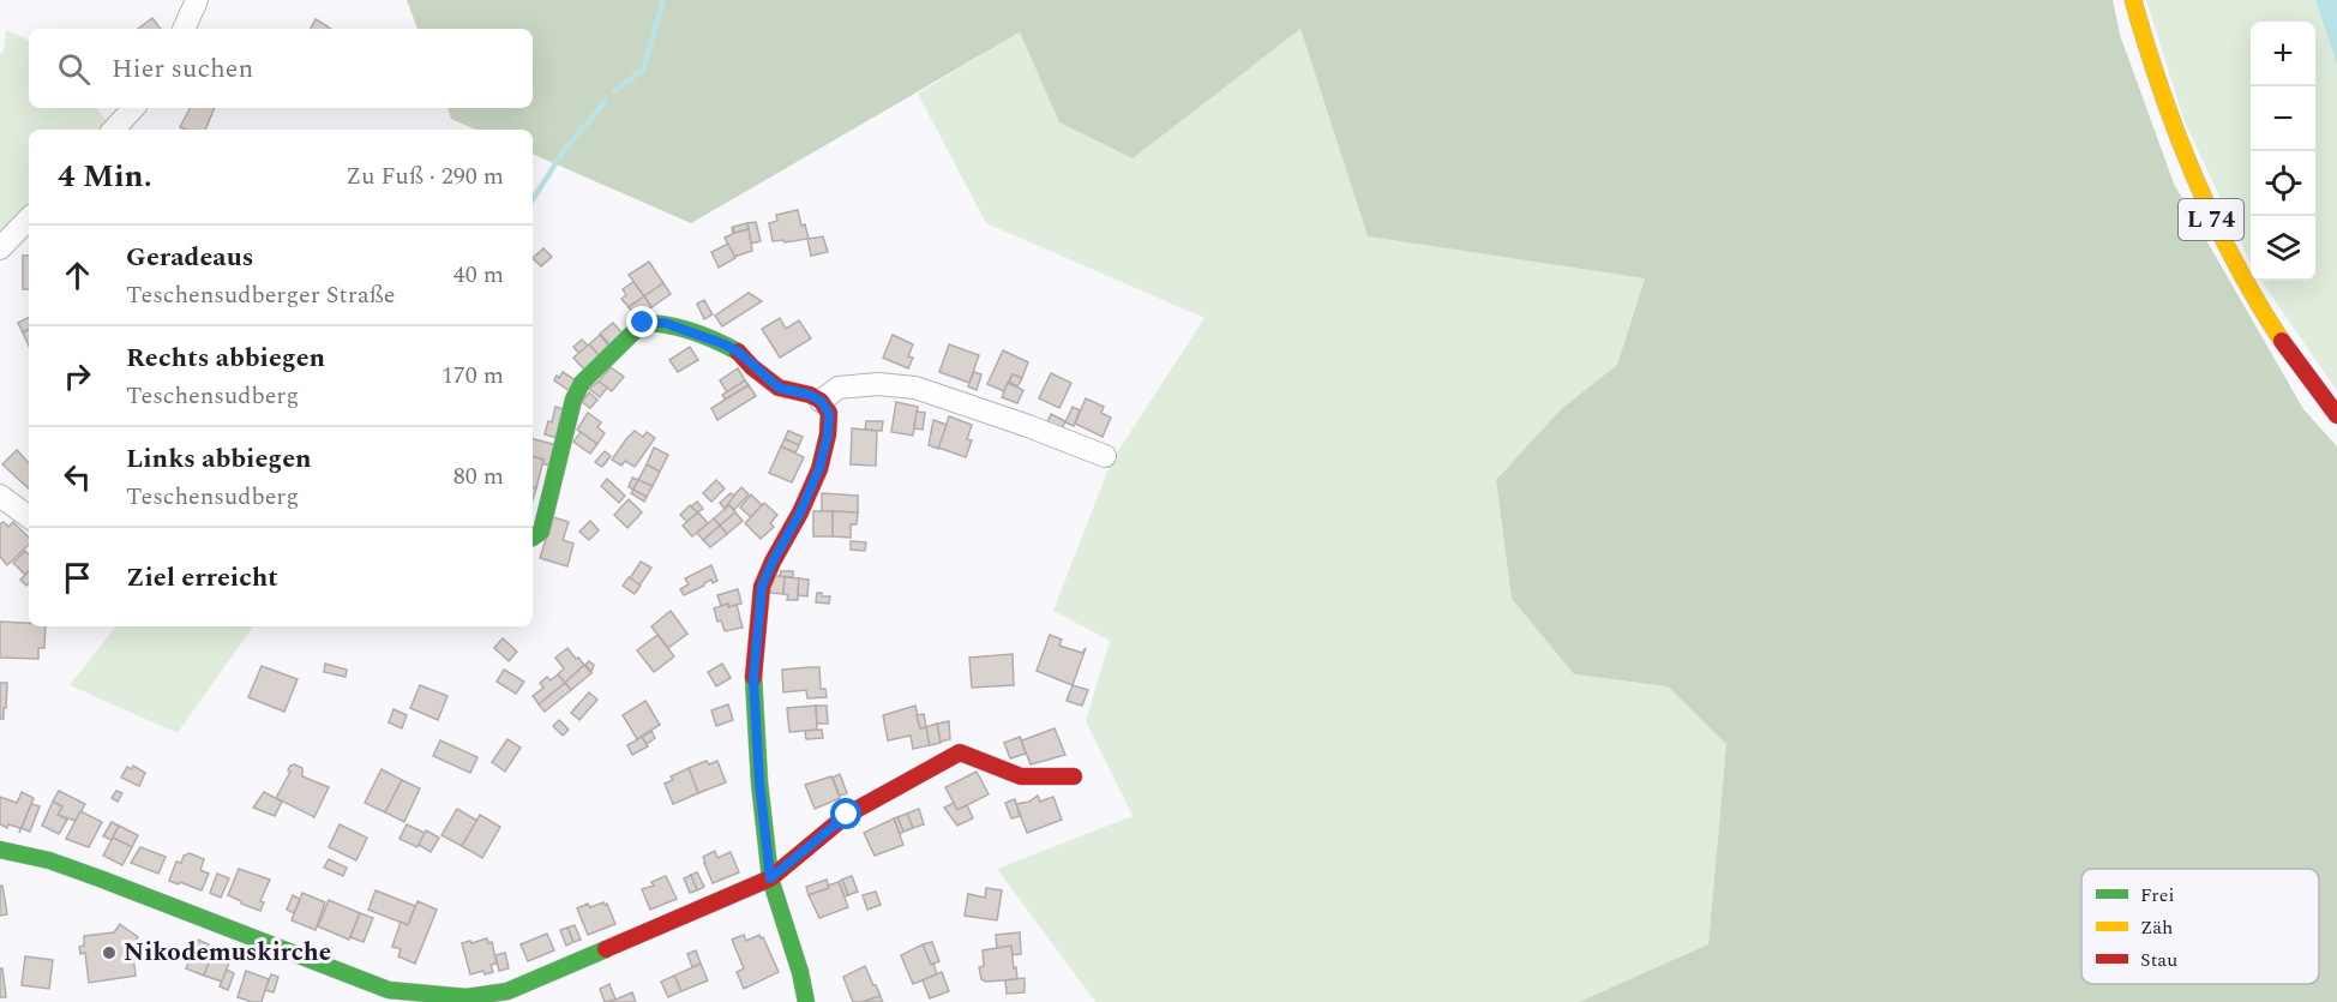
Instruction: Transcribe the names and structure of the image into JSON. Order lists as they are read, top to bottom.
{
  "streets": {
    "street": ["L 74"]
  },
  "places": ["Nikodemuskirche"],
  "legend": ["Frei", "Zäh", "Stau"],
  "page": {
    "map_buttons": ["+", "−"],
    "search": "Hier suchen",
    "heading": ["4 Min.", "Zu Fuß · 290 m"],
    "list": [
      ["Geradeaus", "Teschensudberger Straße", "40 m"],
      ["Rechts abbiegen", "Teschensudberg", "170 m"],
      ["Links abbiegen", "Teschensudberg", "80 m"],
      "Ziel erreicht"
    ]
  }
}
